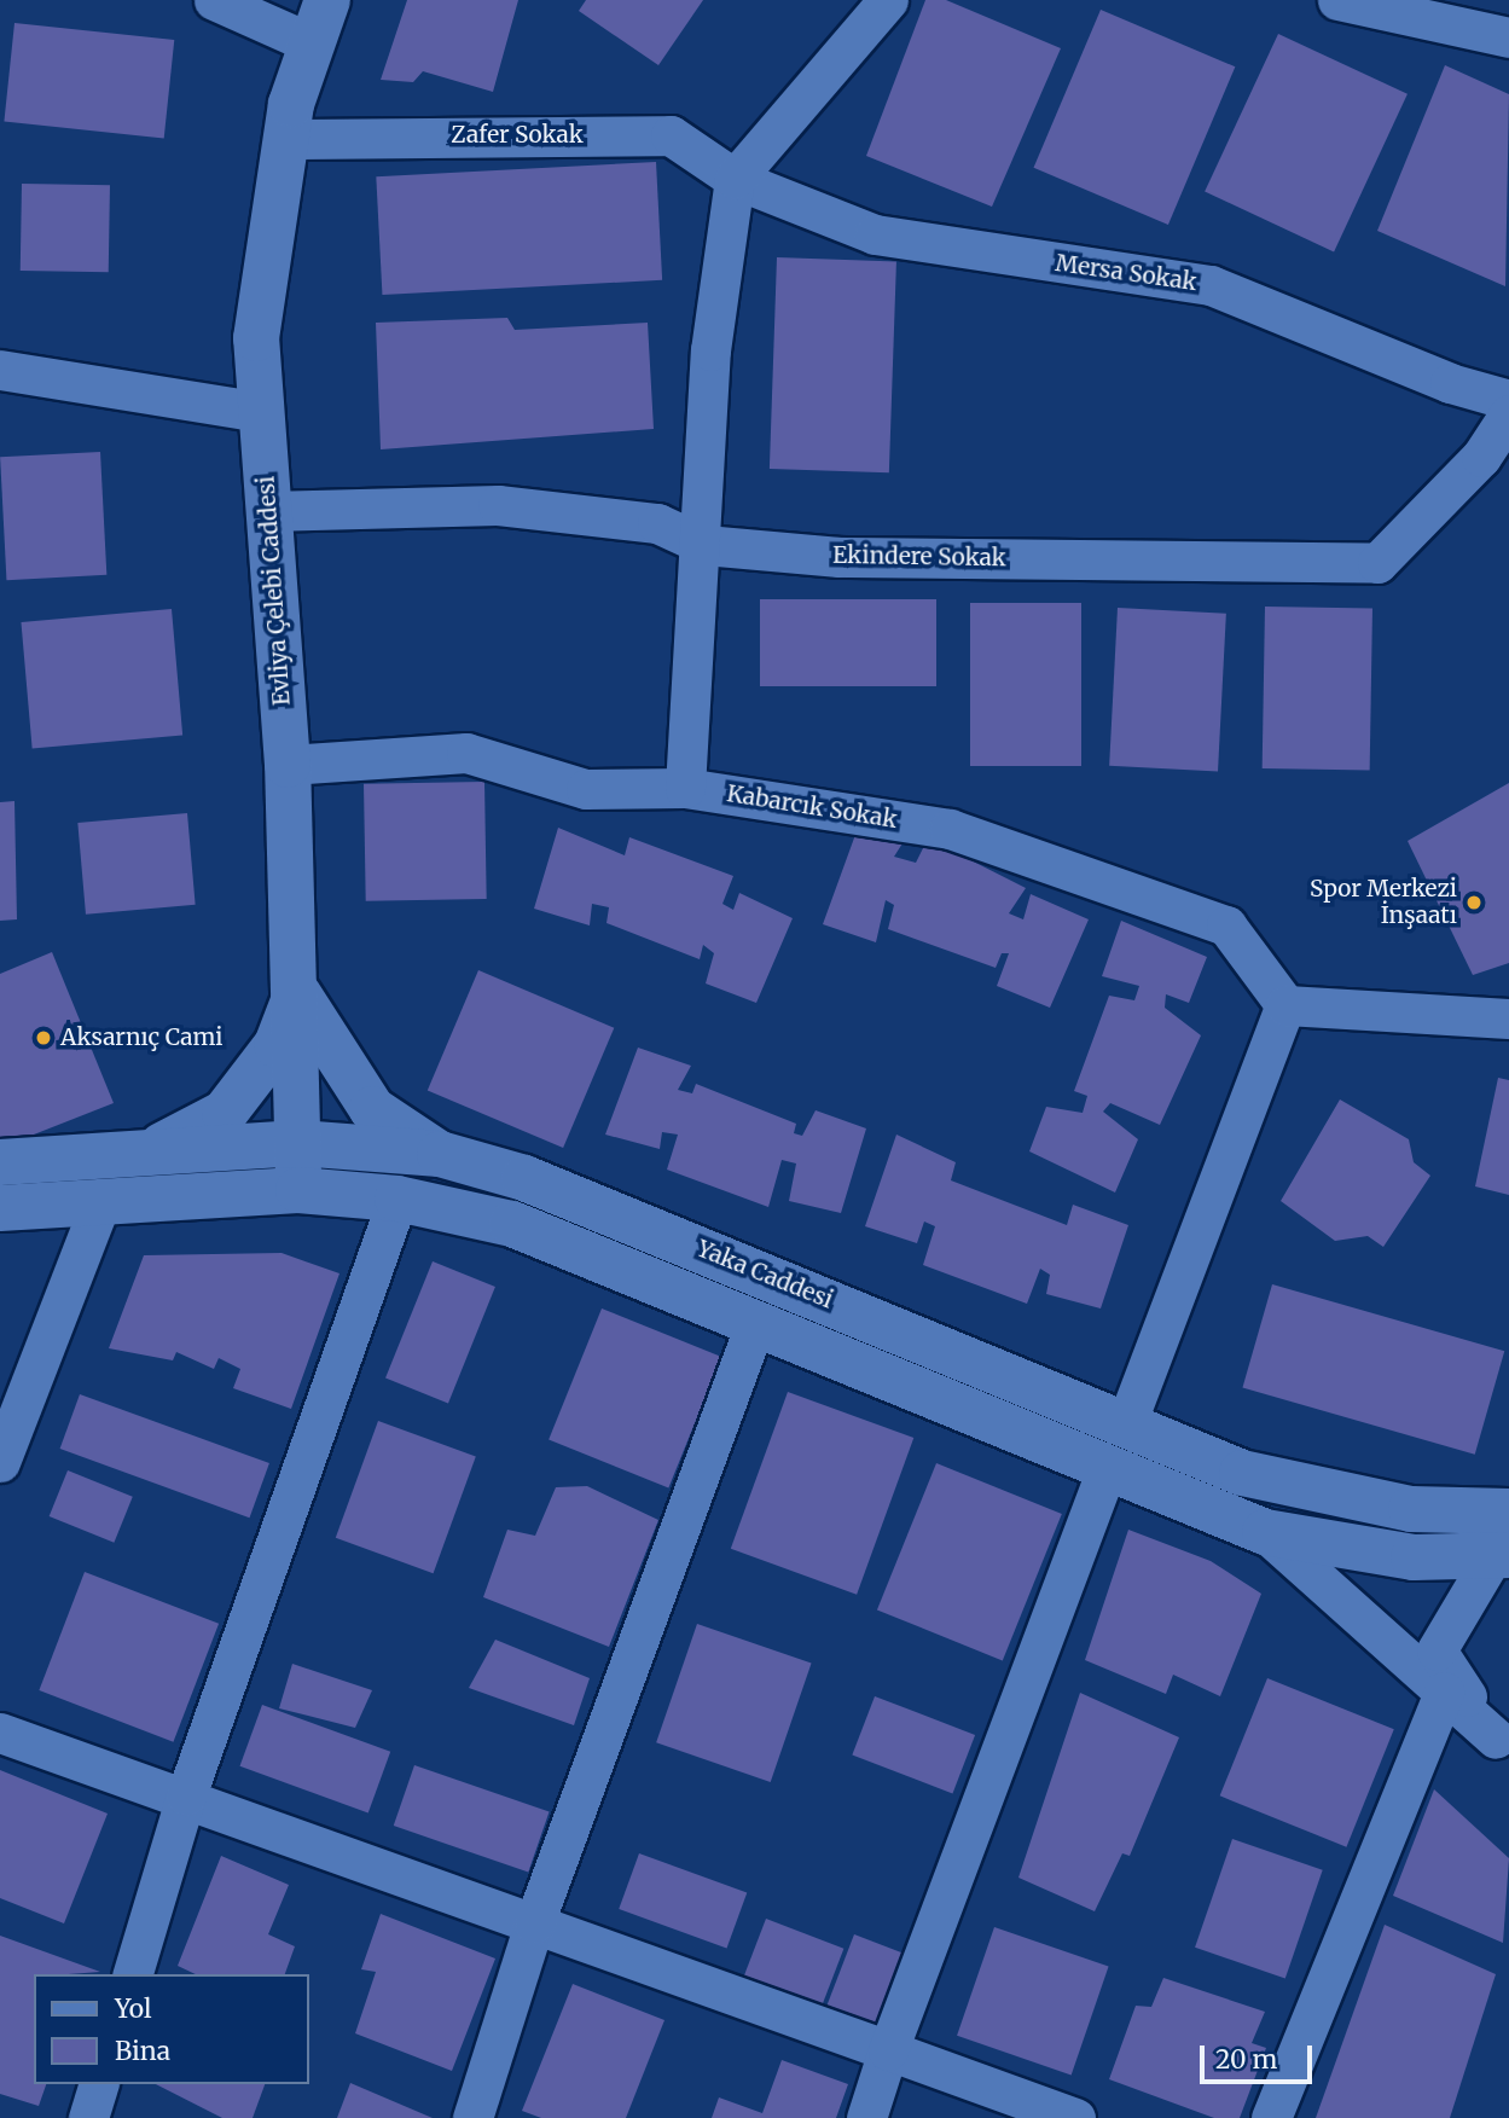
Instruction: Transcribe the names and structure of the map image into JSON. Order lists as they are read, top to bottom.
{
  "streets": {
    "street": [
      "Zafer Sokak",
      "Mersa Sokak",
      "Ekindere Sokak",
      "Evliya Çelebi Caddesi",
      "Kabarcık Sokak",
      "Yaka Caddesi"
    ]
  },
  "crossings": [
    ["Zafer Sokak", "Mersa Sokak"],
    ["Zafer Sokak", "Evliya Çelebi Caddesi"],
    ["Ekindere Sokak", "Evliya Çelebi Caddesi"],
    ["Evliya Çelebi Caddesi", "Kabarcık Sokak"],
    ["Evliya Çelebi Caddesi", "Yaka Caddesi"]
  ],
  "places": ["Spor Merkezi İnşaatı", "Aksarnıç Cami"],
  "legend": ["Yol", "Bina"],
  "scale_bar": "20 m"
}
